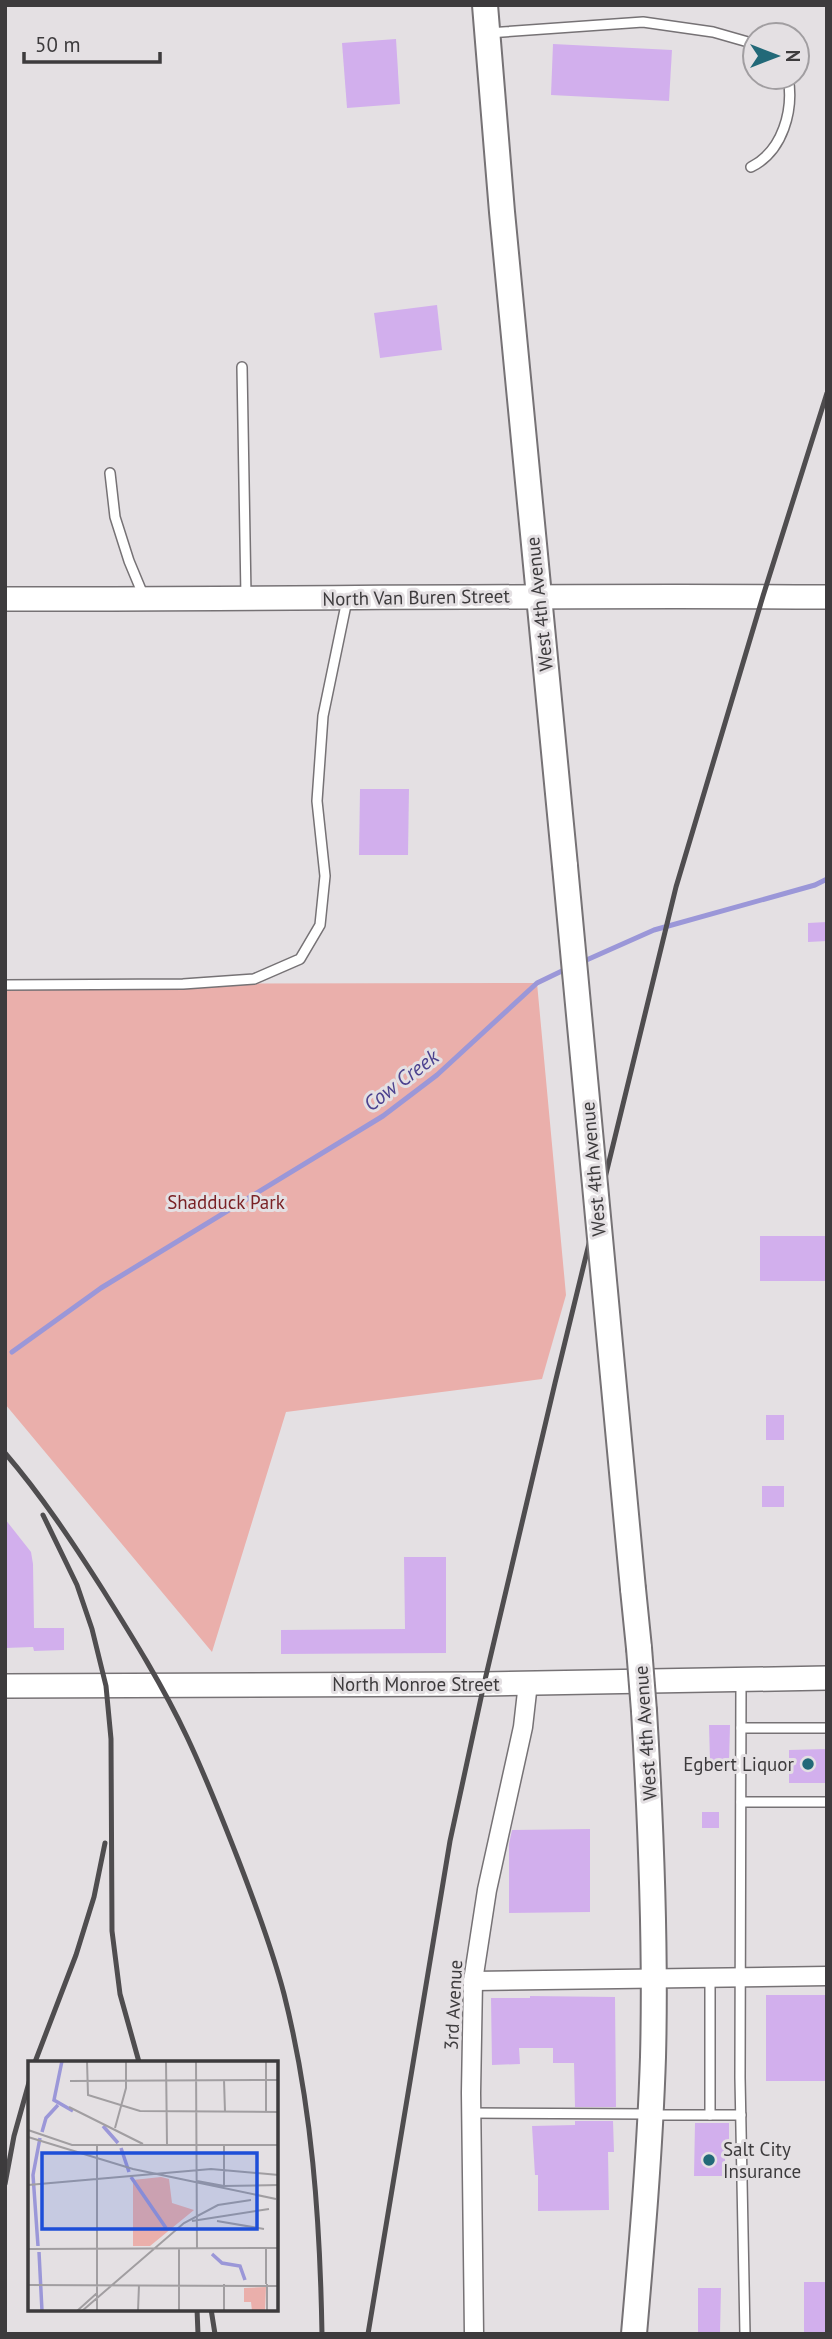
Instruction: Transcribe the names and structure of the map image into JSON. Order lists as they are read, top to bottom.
{
  "streets": {
    "main road": ["West 4th Avenue"],
    "street": ["North Van Buren Street", "North Monroe Street", "3rd Avenue"]
  },
  "crossings": [
    ["North Van Buren Street", "West 4th Avenue"],
    ["North Monroe Street", "3rd Avenue"]
  ],
  "water": ["Cow Creek"],
  "parks": ["Shadduck Park"],
  "places": ["Egbert Liquor", "Salt City Insurance"],
  "scale_bar": "50 m",
  "north": "right"
}
